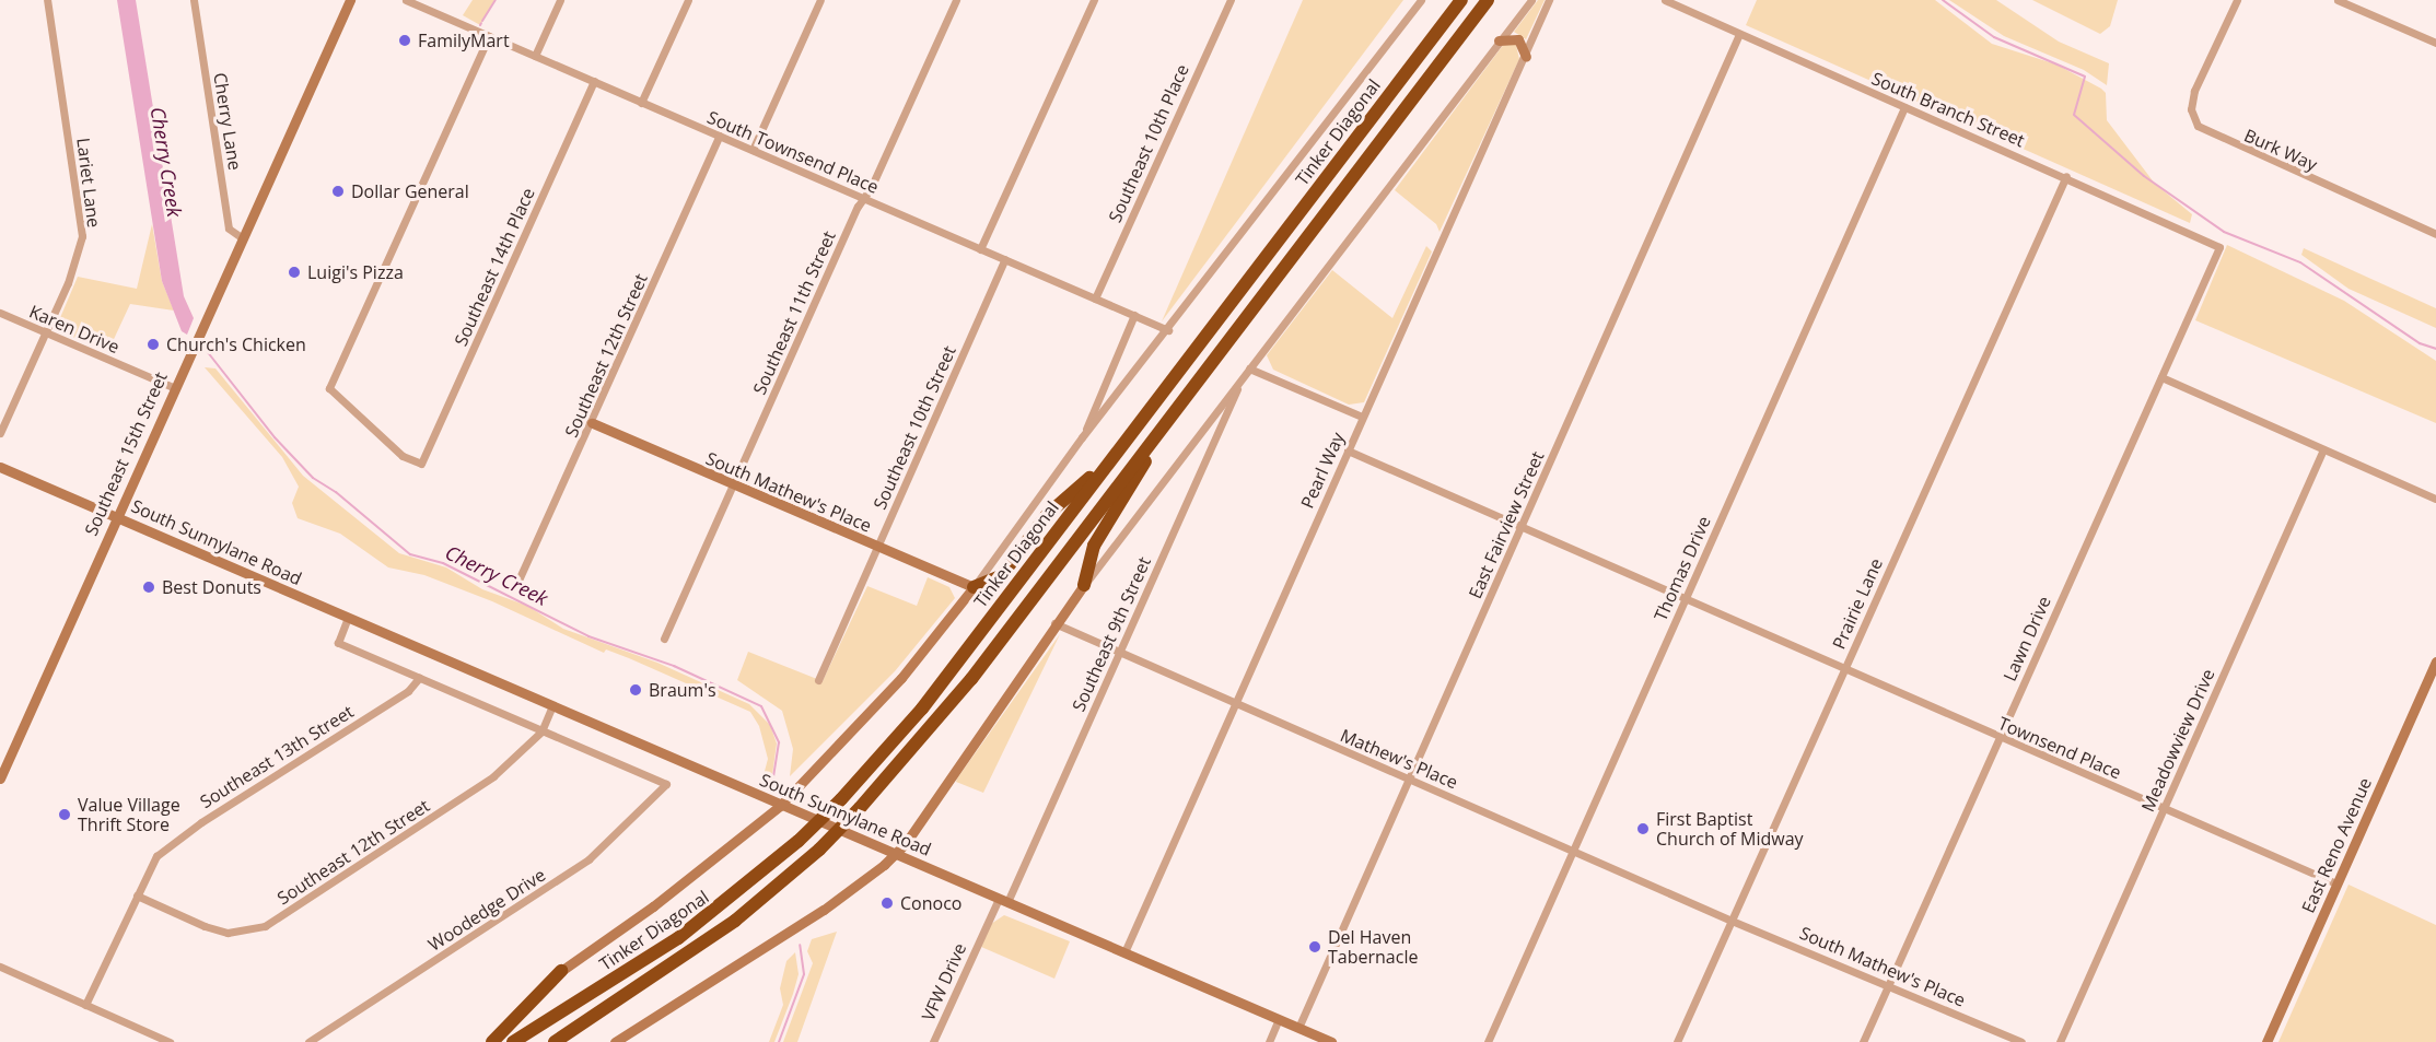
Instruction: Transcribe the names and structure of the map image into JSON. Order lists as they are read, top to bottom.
{
  "streets": {
    "highway": ["Tinker Diagonal"],
    "main road": [
      "Southeast 15th Street",
      "South Mathew's Place",
      "South Sunnylane Road",
      "East Reno Avenue"
    ],
    "street": [
      "South Branch Street",
      "Cherry Lane",
      "Southeast 10th Place",
      "Burk Way",
      "South Townsend Place",
      "Lariet Lane",
      "Southeast 14th Place",
      "Southeast 11th Street",
      "Karen Drive",
      "Southeast 12th Street",
      "Southeast 10th Street",
      "Pearl Way",
      "East Fairview Street",
      "Thomas Drive",
      "Prairie Lane",
      "Southeast 9th Street",
      "Lawn Drive",
      "Meadowview Drive",
      "Townsend Place",
      "Southeast 13th Street",
      "Mathew's Place",
      "Woodedge Drive",
      "VFW Drive"
    ]
  },
  "crossings": [
    ["South Branch Street", "East Fairview Street"],
    ["South Branch Street", "Thomas Drive"],
    ["South Branch Street", "Prairie Lane"],
    ["South Branch Street", "Lawn Drive"],
    ["Cherry Lane", "Southeast 15th Street"],
    ["Tinker Diagonal", "South Townsend Place"],
    ["Tinker Diagonal", "South Mathew's Place"],
    ["Tinker Diagonal", "South Sunnylane Road"],
    ["Southeast 10th Place", "South Townsend Place"],
    ["South Townsend Place", "Southeast 14th Place"],
    ["South Townsend Place", "Southeast 11th Street"],
    ["South Townsend Place", "Southeast 12th Street"],
    ["South Townsend Place", "Southeast 10th Street"],
    ["Lariet Lane", "Karen Drive"],
    ["Southeast 11th Street", "South Mathew's Place"],
    ["Karen Drive", "Southeast 15th Street"],
    ["Southeast 12th Street", "South Mathew's Place"],
    ["Southeast 12th Street", "South Sunnylane Road"],
    ["Southeast 12th Street", "Southeast 13th Street"],
    ["Southeast 12th Street", "Woodedge Drive"],
    ["Southeast 10th Street", "South Mathew's Place"],
    ["Southeast 15th Street", "South Sunnylane Road"],
    ["Pearl Way", "South Sunnylane Road"],
    ["Pearl Way", "Mathew's Place"],
    ["South Mathew's Place", "Prairie Lane"],
    ["South Mathew's Place", "Lawn Drive"],
    ["South Mathew's Place", "Mathew's Place"],
    ["East Fairview Street", "South Sunnylane Road"],
    ["East Fairview Street", "Mathew's Place"],
    ["South Sunnylane Road", "Southeast 9th Street"],
    ["South Sunnylane Road", "VFW Drive"],
    ["Thomas Drive", "Mathew's Place"],
    ["Prairie Lane", "Townsend Place"],
    ["Prairie Lane", "Mathew's Place"],
    ["Southeast 9th Street", "Mathew's Place"],
    ["Southeast 9th Street", "VFW Drive"],
    ["Lawn Drive", "Townsend Place"],
    ["Meadowview Drive", "Townsend Place"],
    ["Townsend Place", "East Reno Avenue"]
  ],
  "water": ["Cherry Creek"],
  "places": [
    "FamilyMart",
    "Dollar General",
    "Luigi's Pizza",
    "Church's Chicken",
    "Best Donuts",
    "Braum's",
    "Value Village Thrift Store",
    "First Baptist Church of Midway",
    "Conoco",
    "Del Haven Tabernacle"
  ]
}
